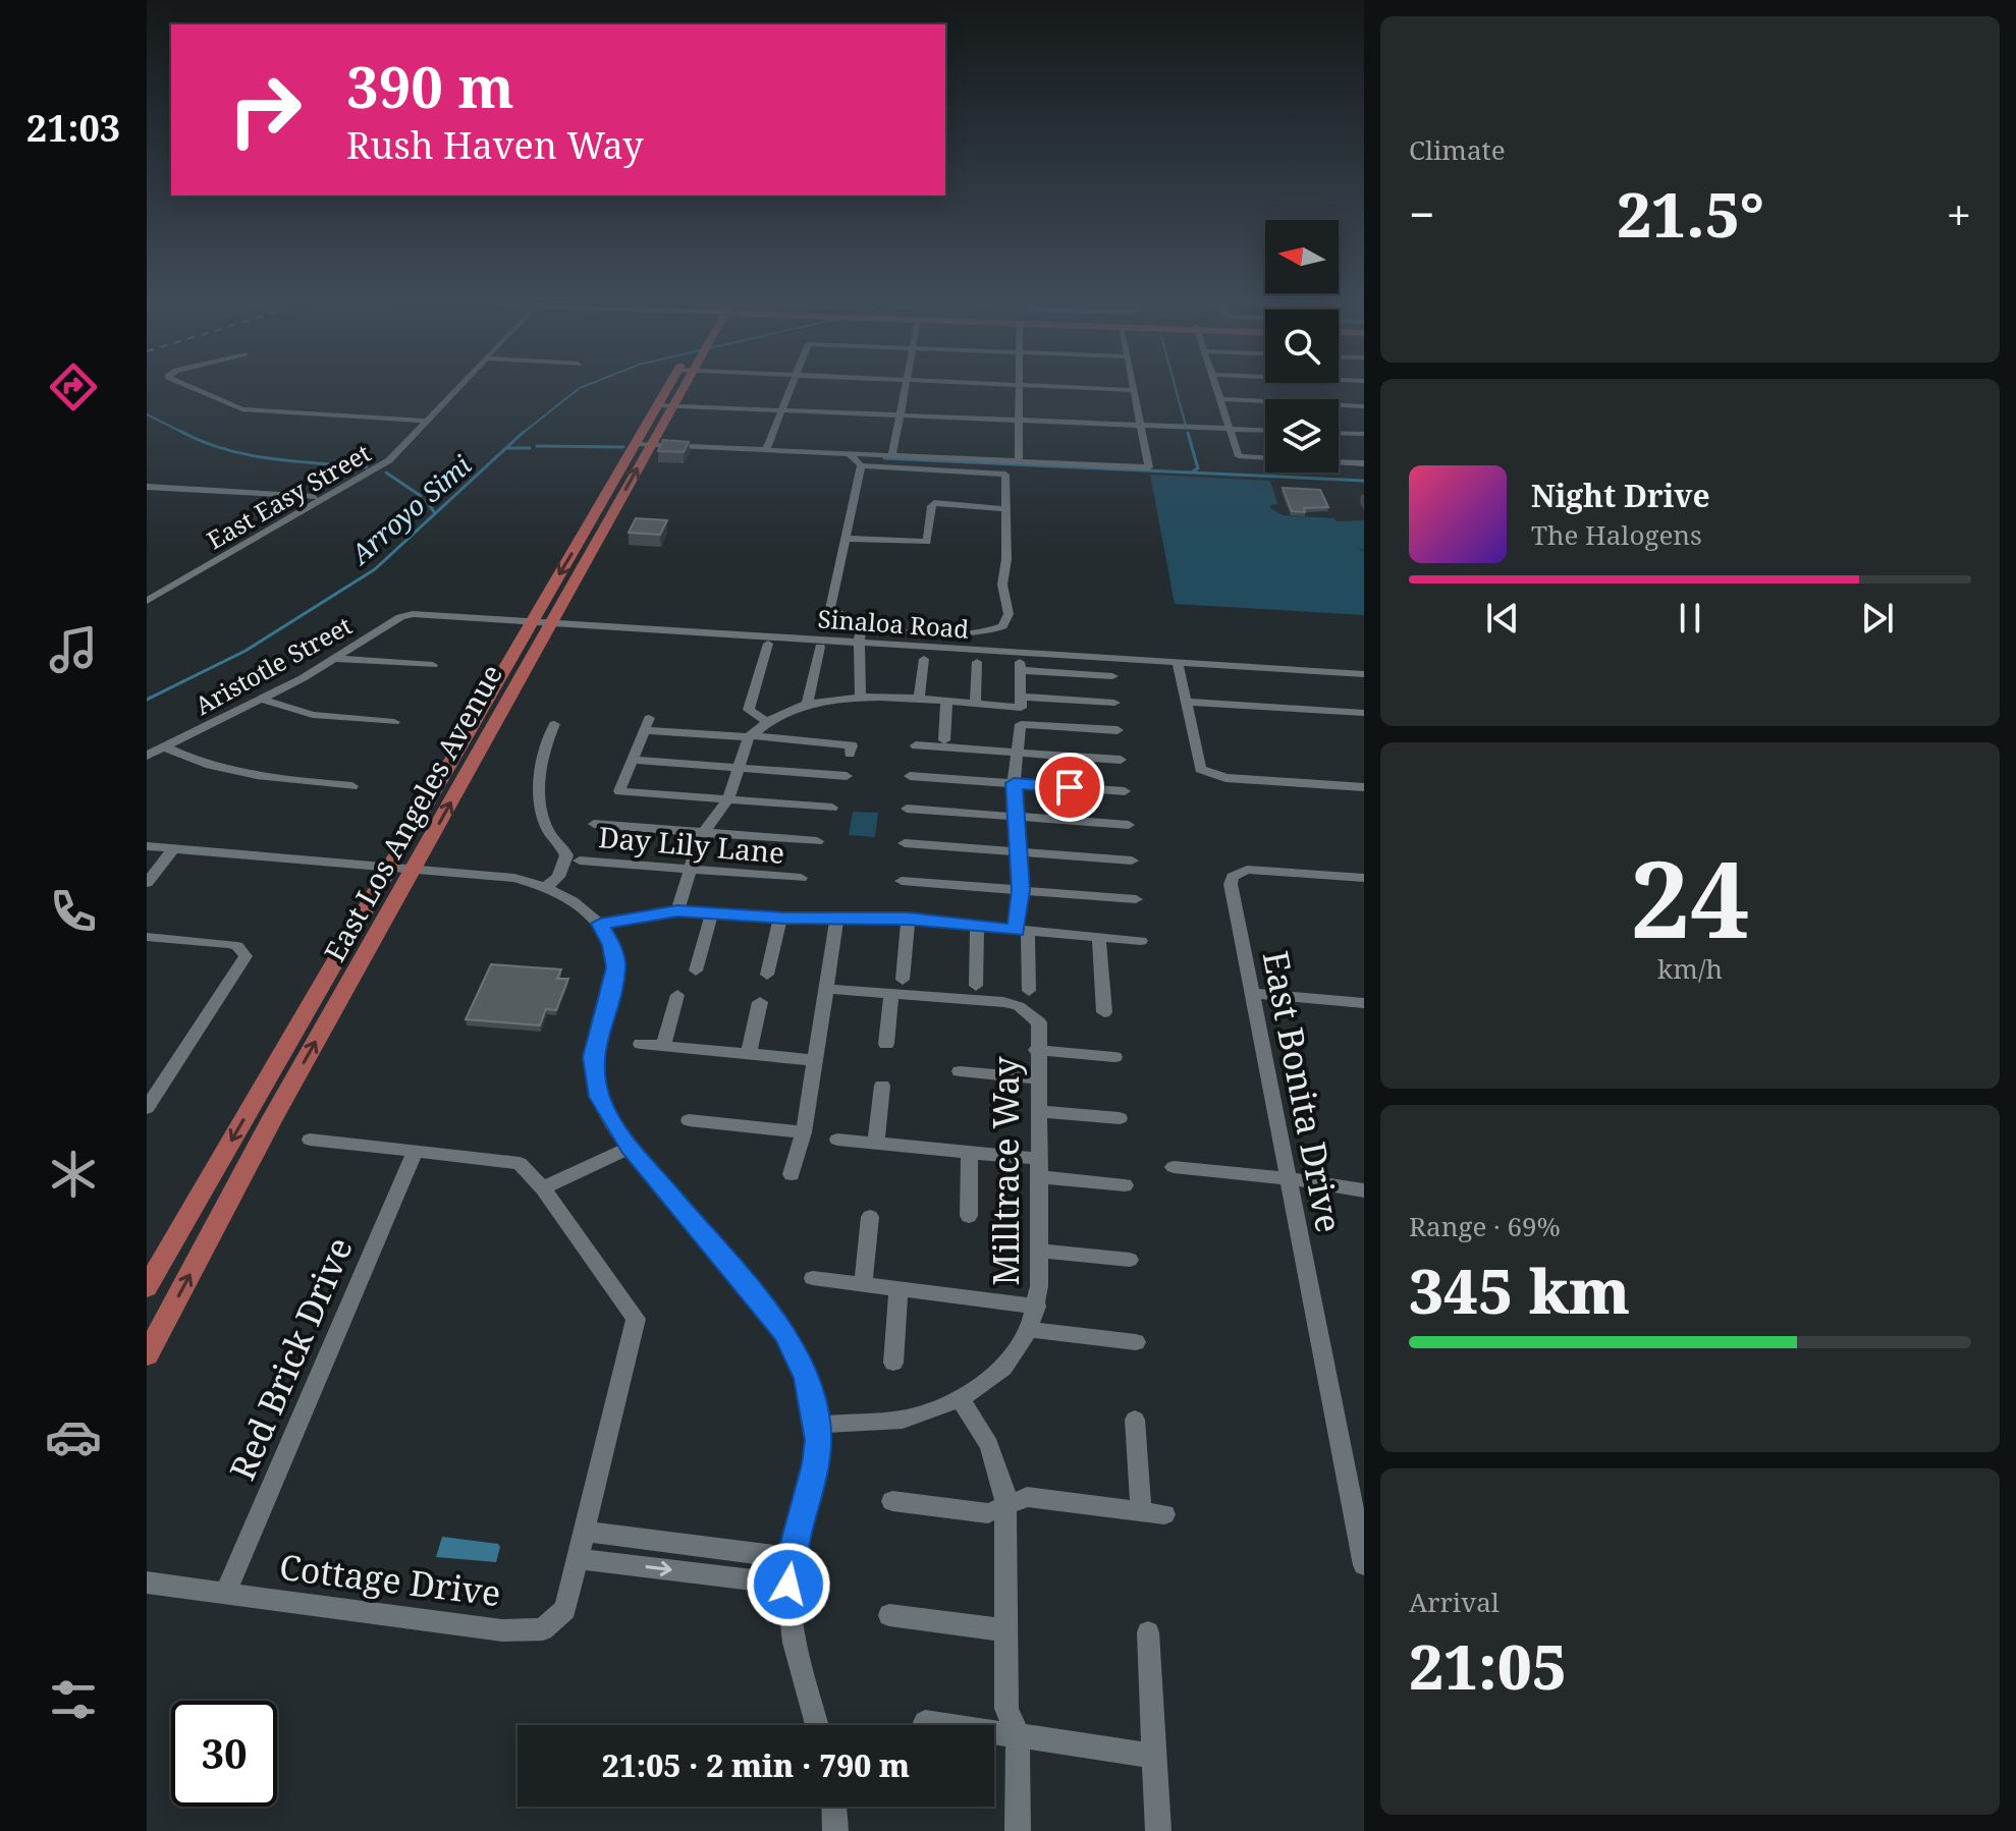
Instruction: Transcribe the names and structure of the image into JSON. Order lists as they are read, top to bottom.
{
  "streets": {
    "main road": ["East Los Angeles Avenue"],
    "street": [
      "East Easy Street",
      "Sinaloa Road",
      "Aristotle Street",
      "Day Lily Lane",
      "East Bonita Drive",
      "Milltrace Way",
      "Red Brick Drive",
      "Cottage Drive"
    ]
  },
  "crossings": [
    ["Sinaloa Road", "Aristotle Street"],
    ["Sinaloa Road", "East Los Angeles Avenue"],
    ["Red Brick Drive", "Cottage Drive"]
  ],
  "water": ["Arroyo Simi"],
  "north": "left",
  "page": {
    "tabs": "21:03",
    "tile": [
      "Climate",
      ["24", "km/h"],
      ["Range · 69%", "345 km"],
      ["Arrival", "21:05"]
    ],
    "turn": ["390 m", "Rush Haven Way"],
    "heat": ["−", "21.5°", "+"],
    "song": ["Night Drive", "The Halogens"],
    "limit": "30",
    "trip": "21:05 · 2 min · 790 m"
  }
}
